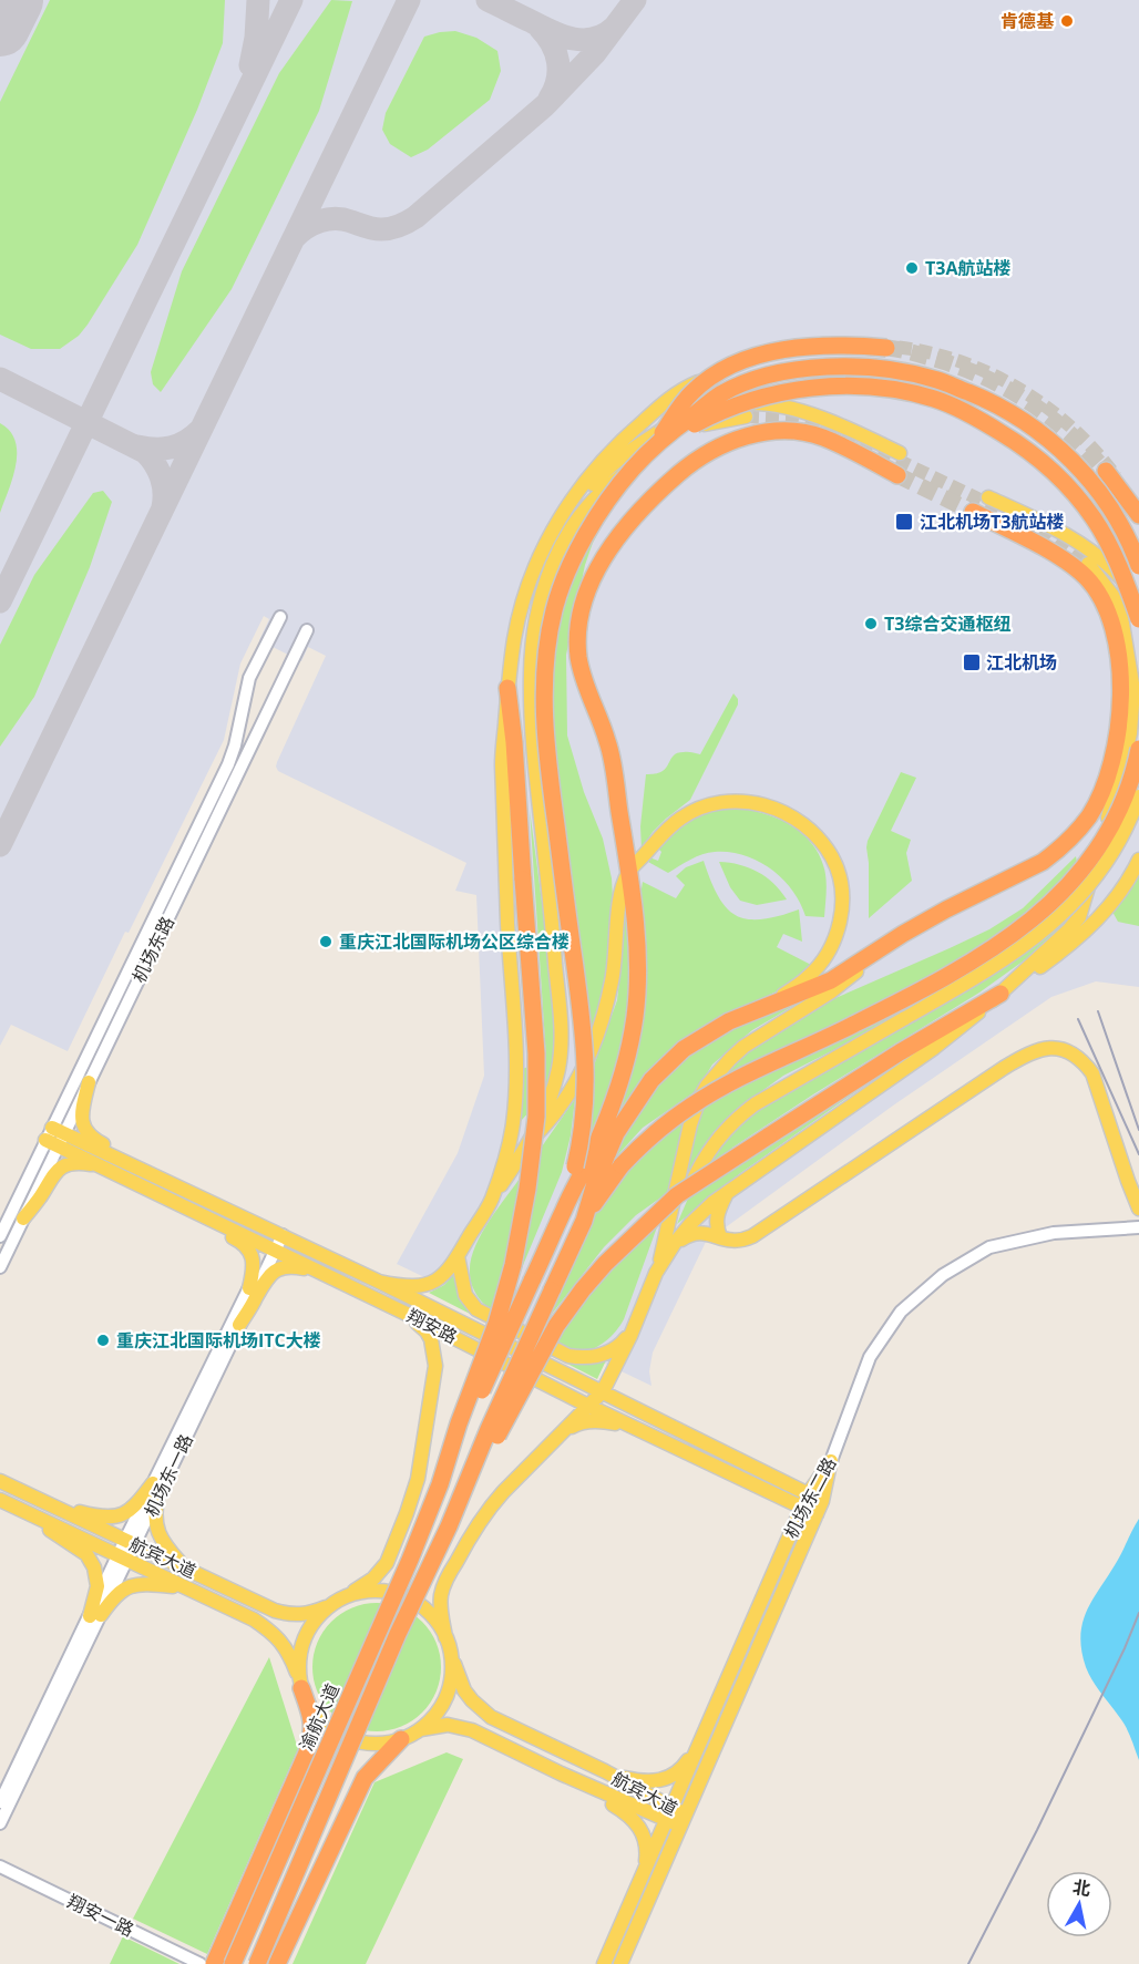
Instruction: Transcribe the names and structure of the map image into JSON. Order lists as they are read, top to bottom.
{
  "streets": {
    "highway": ["渝航大道"],
    "main road": ["翔安路", "机场东二路", "航宾大道"],
    "street": ["机场东路", "机场东一路", "翔安一路"]
  },
  "crossings": [
    ["机场东路", "翔安路"],
    ["翔安路", "机场东一路"],
    ["翔安路", "机场东二路"],
    ["机场东一路", "航宾大道"],
    ["机场东二路", "航宾大道"]
  ],
  "places": {
    "other": [
      "肯德基",
      "T3A航站楼",
      "T3综合交通枢纽",
      "重庆江北国际机场公区综合楼",
      "重庆江北国际机场ITC大楼"
    ],
    "transit": ["江北机场T3航站楼", "江北机场"]
  },
  "north": "top"
}
